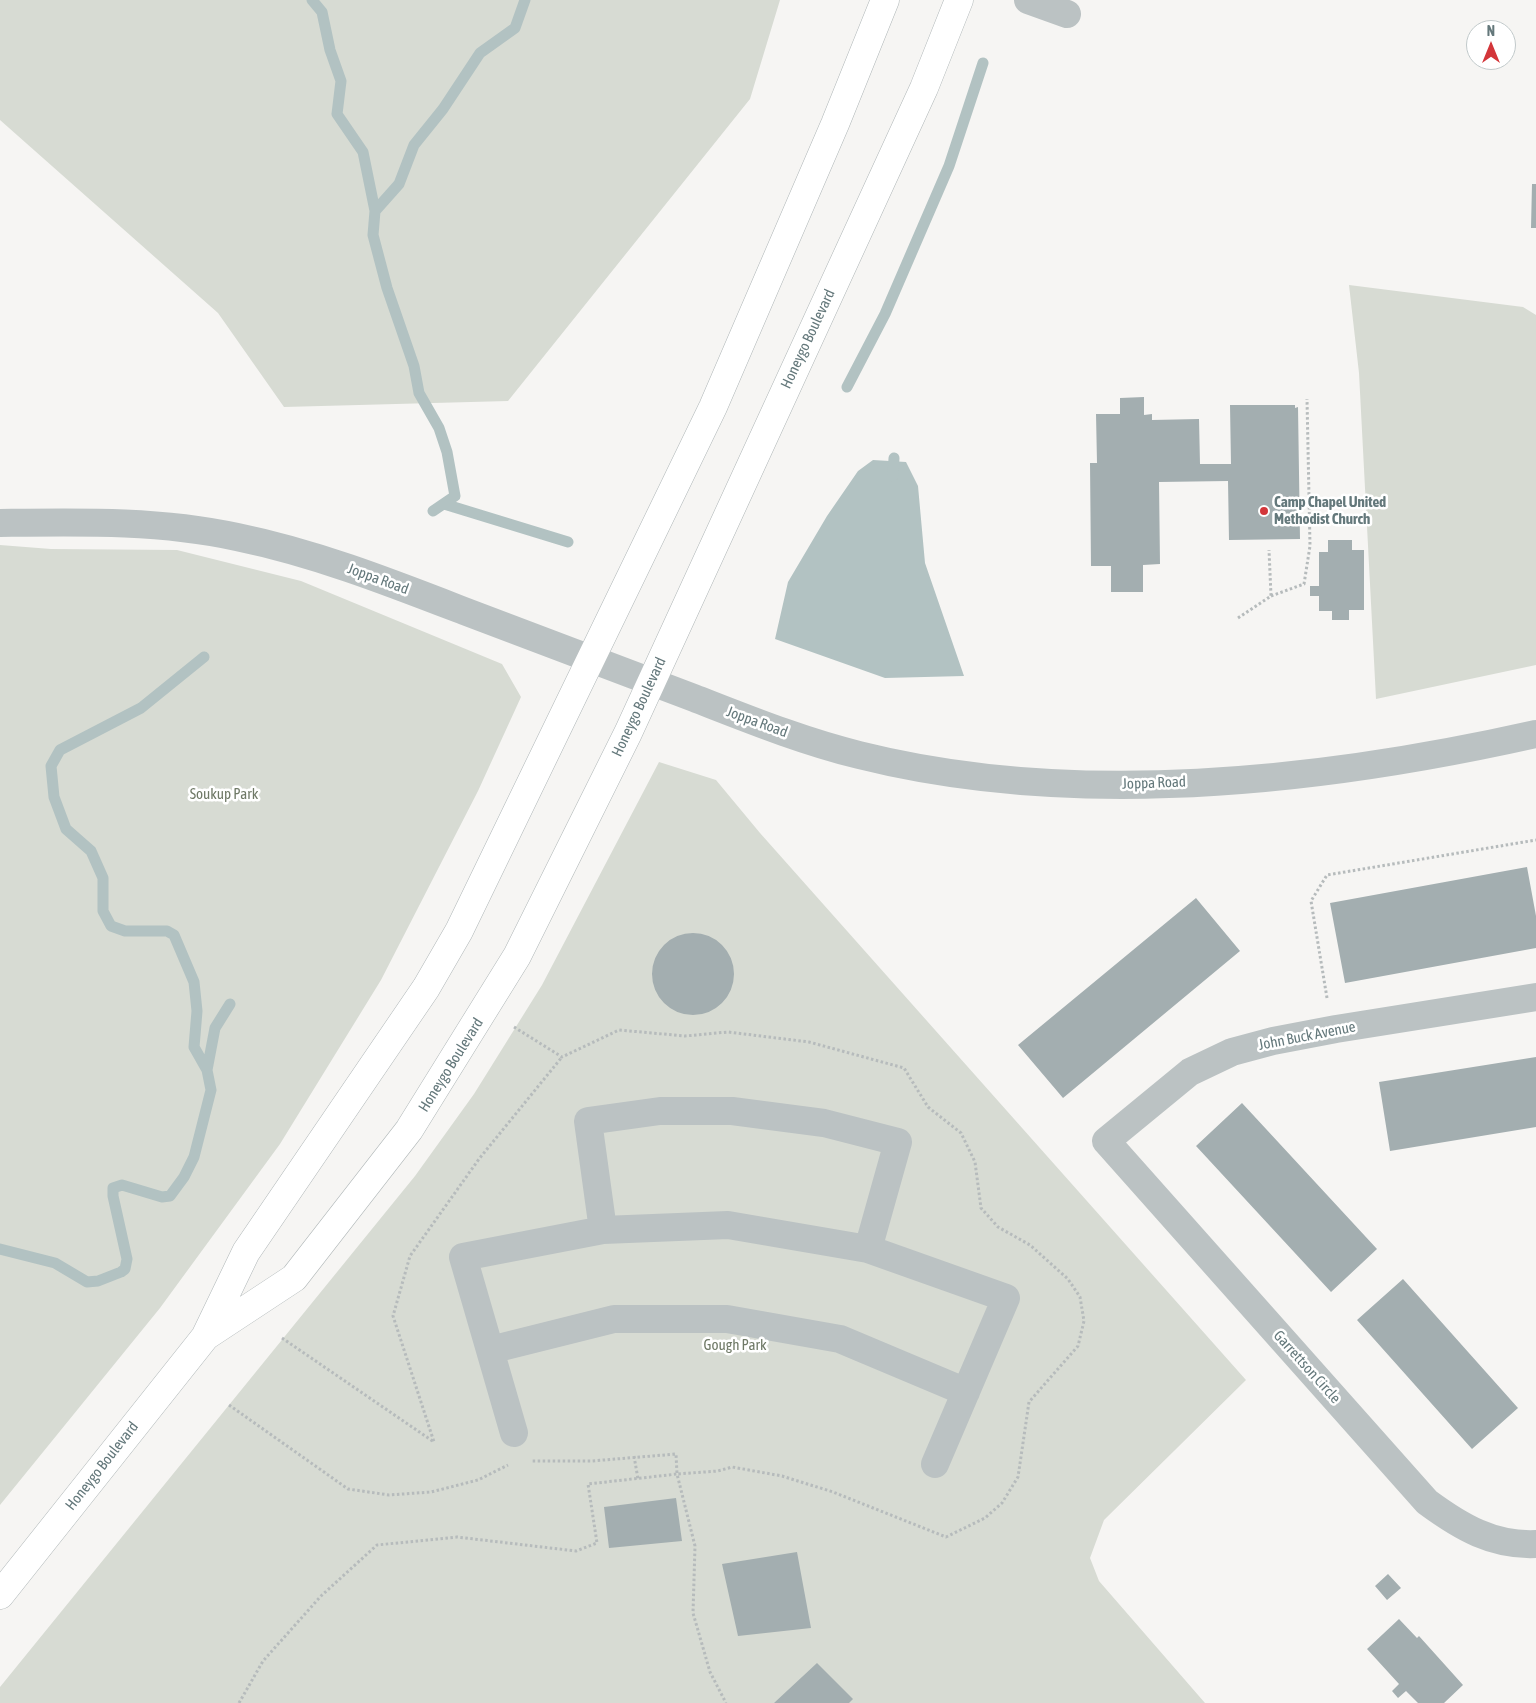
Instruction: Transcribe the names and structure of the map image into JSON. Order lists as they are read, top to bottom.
{
  "streets": {
    "main road": ["Honeygo Boulevard"],
    "street": ["Joppa Road", "John Buck Avenue", "Garrettson Circle"]
  },
  "crossings": [
    ["Honeygo Boulevard", "Joppa Road"],
    ["John Buck Avenue", "Garrettson Circle"]
  ],
  "parks": ["Soukup Park", "Gough Park"],
  "places": ["Camp Chapel United Methodist Church"],
  "north": "top"
}
